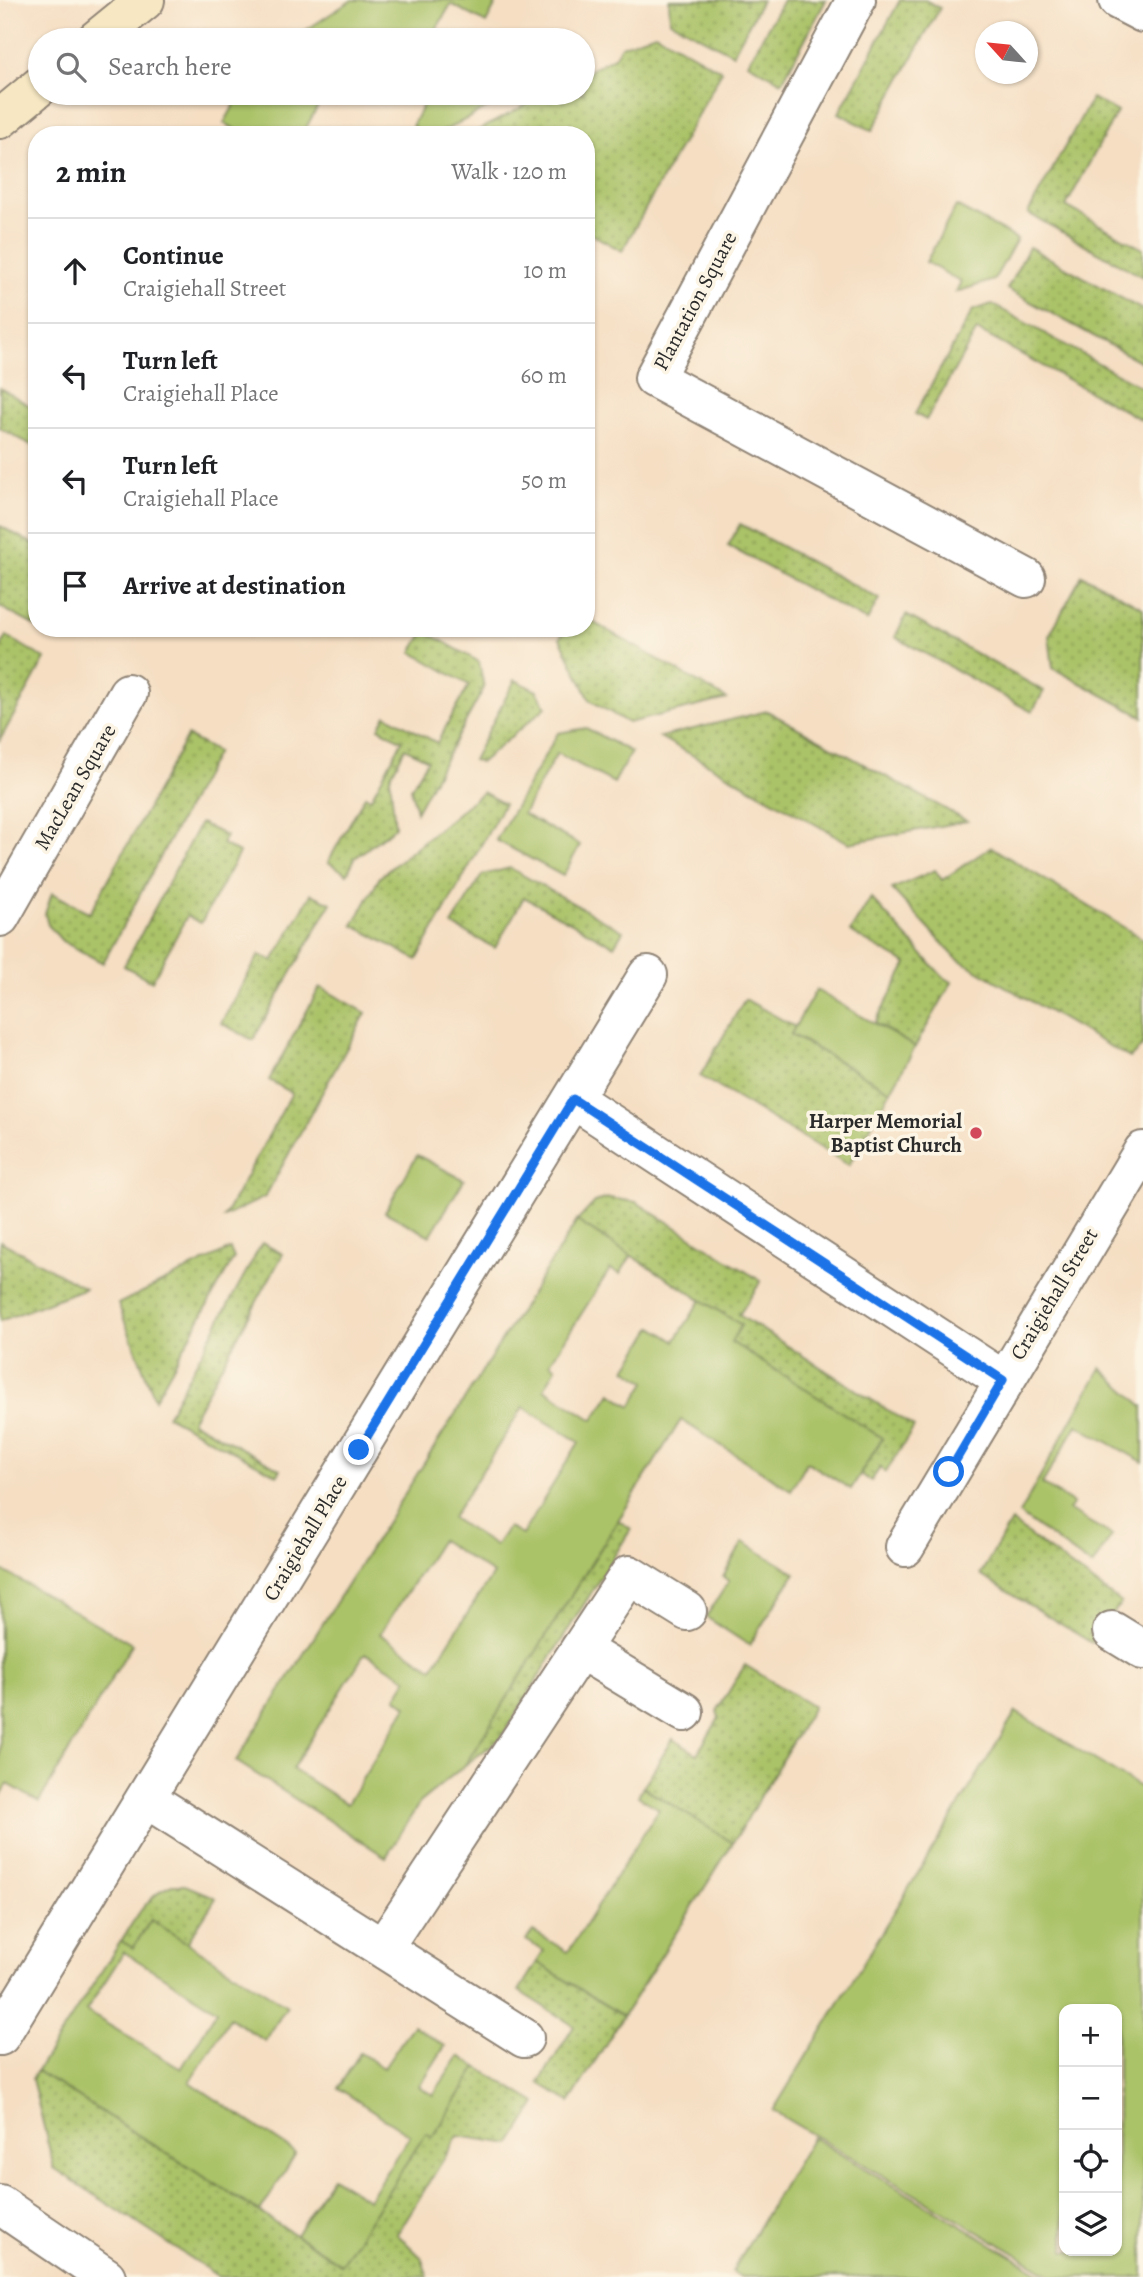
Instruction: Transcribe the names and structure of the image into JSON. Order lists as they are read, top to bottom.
{
  "streets": {
    "street": [
      "Plantation Square",
      "MacLean Square",
      "Craigiehall Street",
      "Craigiehall Place"
    ]
  },
  "places": ["Harper Memorial Baptist Church"],
  "north": "top left",
  "page": {
    "search": "Search here",
    "heading": ["2 min", "Walk · 120 m"],
    "list": [
      ["Continue", "Craigiehall Street", "10 m"],
      ["Turn left", "Craigiehall Place", "60 m"],
      ["Turn left", "Craigiehall Place", "50 m"],
      "Arrive at destination"
    ],
    "map_buttons": ["+", "−"]
  }
}
